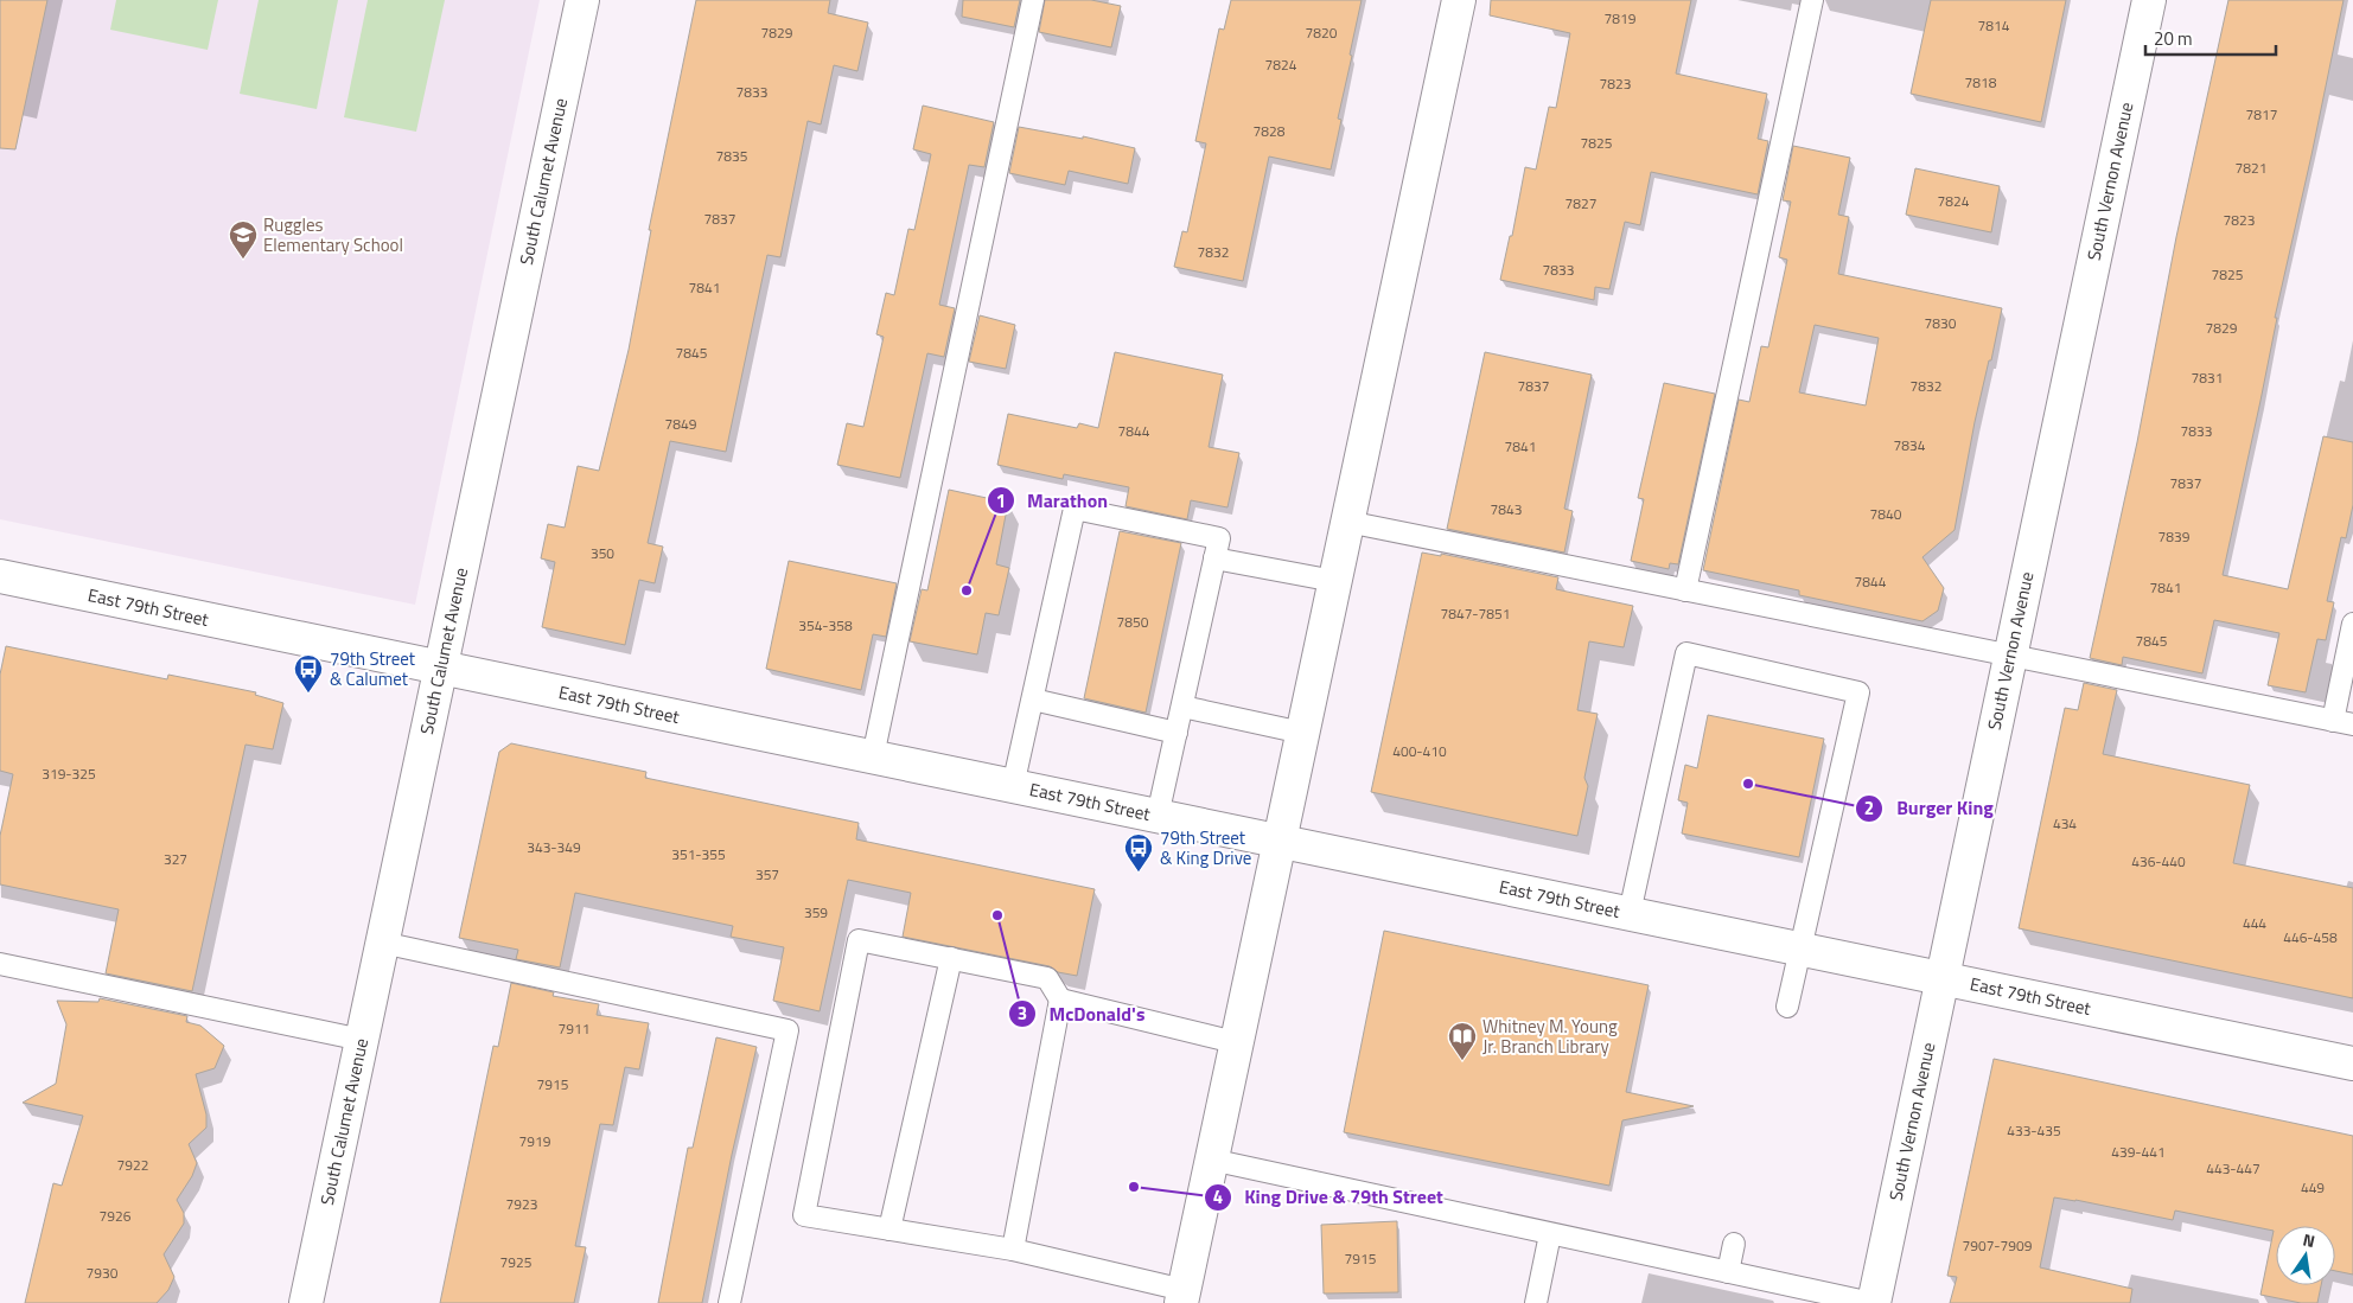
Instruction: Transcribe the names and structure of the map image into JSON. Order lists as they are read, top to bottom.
{
  "streets": {
    "street": ["South Calumet Avenue", "South Vernon Avenue", "East 79th Street"]
  },
  "crossings": [
    ["South Calumet Avenue", "East 79th Street"],
    ["South Vernon Avenue", "East 79th Street"]
  ],
  "places": {
    "school or university": ["Ruggles Elementary School"],
    "other": [
      "Marathon",
      "Burger King",
      "McDonald's",
      "King Drive & 79th Street"
    ],
    "bus stop": ["79th Street & Calumet", "79th Street & King Drive"],
    "library": ["Whitney M. Young Jr. Branch Library"]
  },
  "house_numbers": [
    "7819",
    "7814",
    "7829",
    "7820",
    "7824",
    "7818",
    "7823",
    "7833",
    "7817",
    "7828",
    "7825",
    "7835",
    "7821",
    "7824",
    "7827",
    "7837",
    "7823",
    "7832",
    "7833",
    "7825",
    "7841",
    "7830",
    "7829",
    "7845",
    "7831",
    "7837",
    "7832",
    "7849",
    "7844",
    "7833",
    "7834",
    "7841",
    "7837",
    "7843",
    "7840",
    "7839",
    "350",
    "7844",
    "7841",
    "7847-7851",
    "7850",
    "354-358",
    "7845",
    "400-410",
    "319-325",
    "434",
    "343-349",
    "351-355",
    "327",
    "436-440",
    "357",
    "359",
    "444",
    "446-458",
    "7911",
    "7915",
    "433-435",
    "7919",
    "439-441",
    "7922",
    "443-447",
    "449",
    "7923",
    "7926",
    "7907-7909",
    "7915",
    "7925",
    "7930"
  ],
  "scale_bar": "20 m",
  "north": "top"
}
